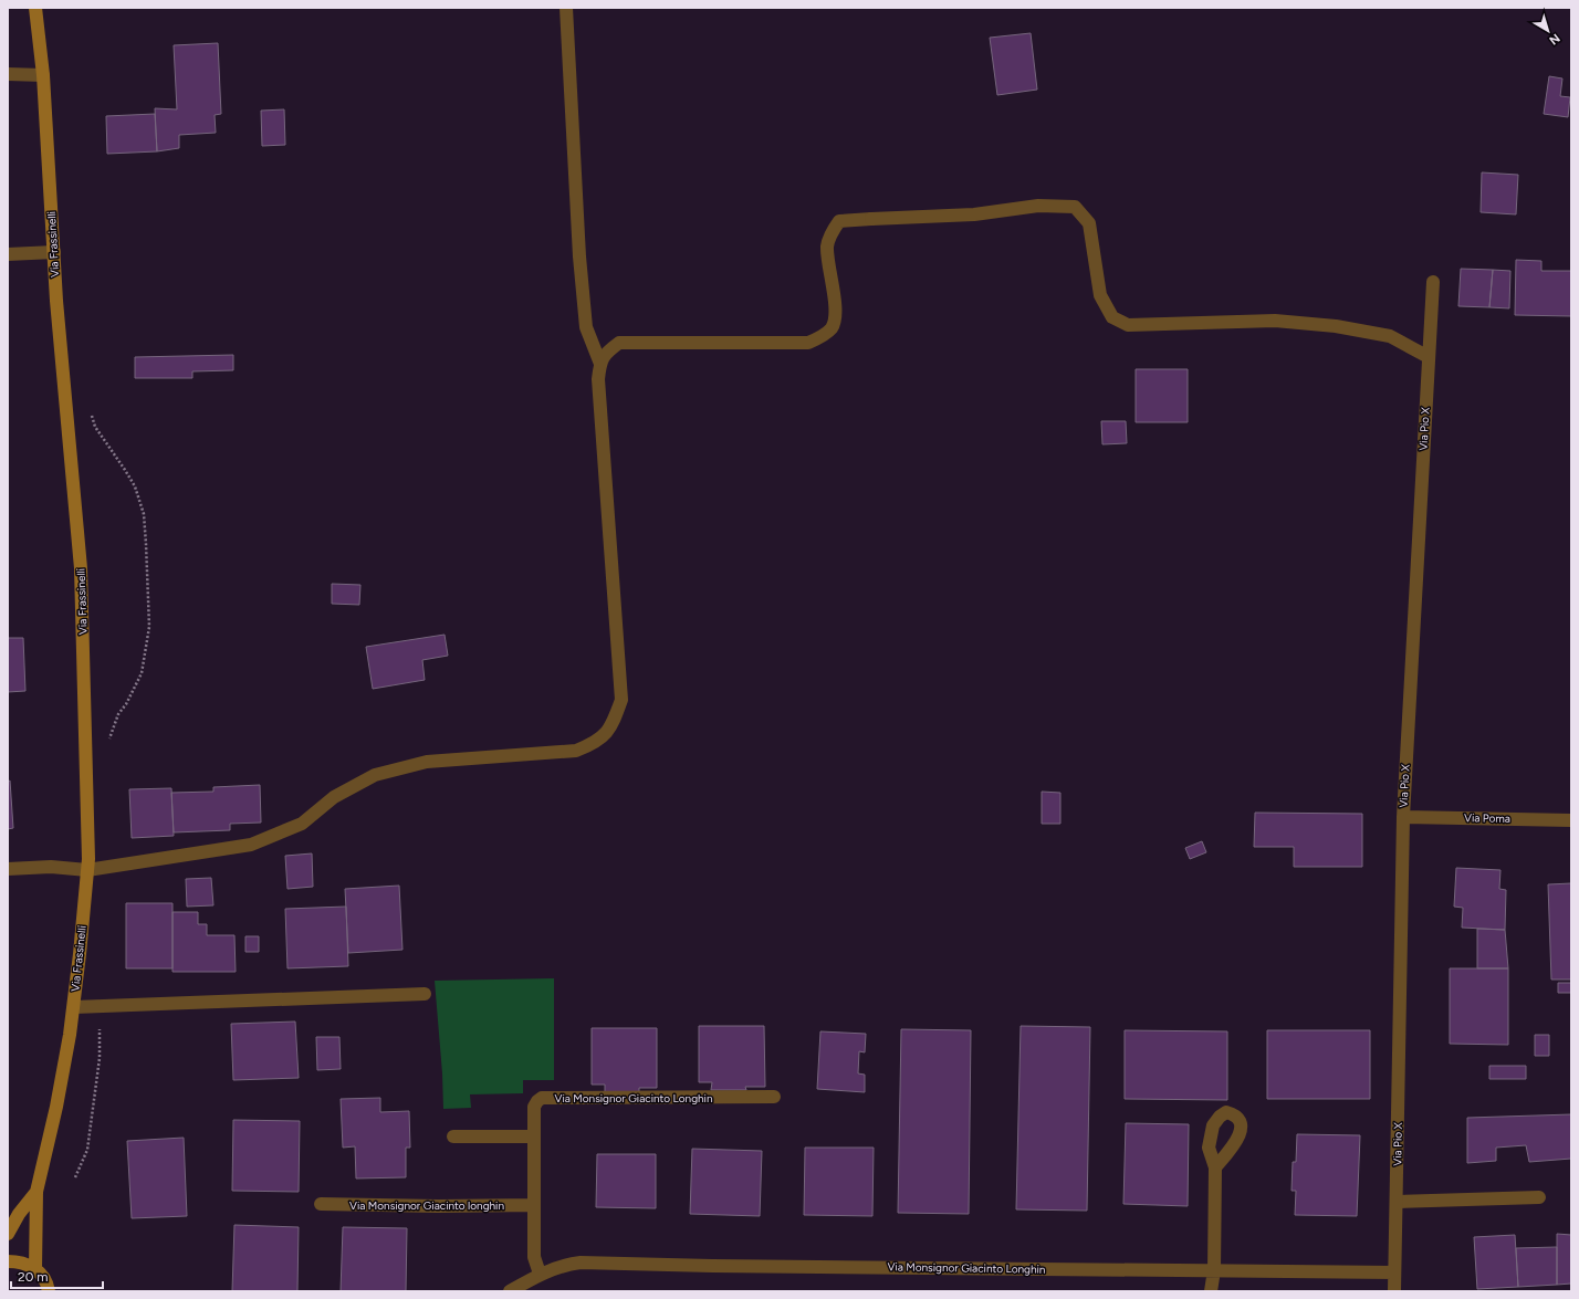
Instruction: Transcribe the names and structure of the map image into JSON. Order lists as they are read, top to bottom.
{
  "streets": {
    "street": [
      "Via Frassinelli",
      "Via Pio X",
      "Via Poma",
      "Via Monsignor Giacinto Longhin",
      "Via Monsignor Giacinto longhin"
    ]
  },
  "crossings": [
    ["Via Pio X", "Via Poma"],
    ["Via Pio X", "Via Monsignor Giacinto Longhin"],
    ["Via Monsignor Giacinto Longhin", "Via Monsignor Giacinto longhin"]
  ],
  "scale_bar": "20 m",
  "north": "bottom right"
}
